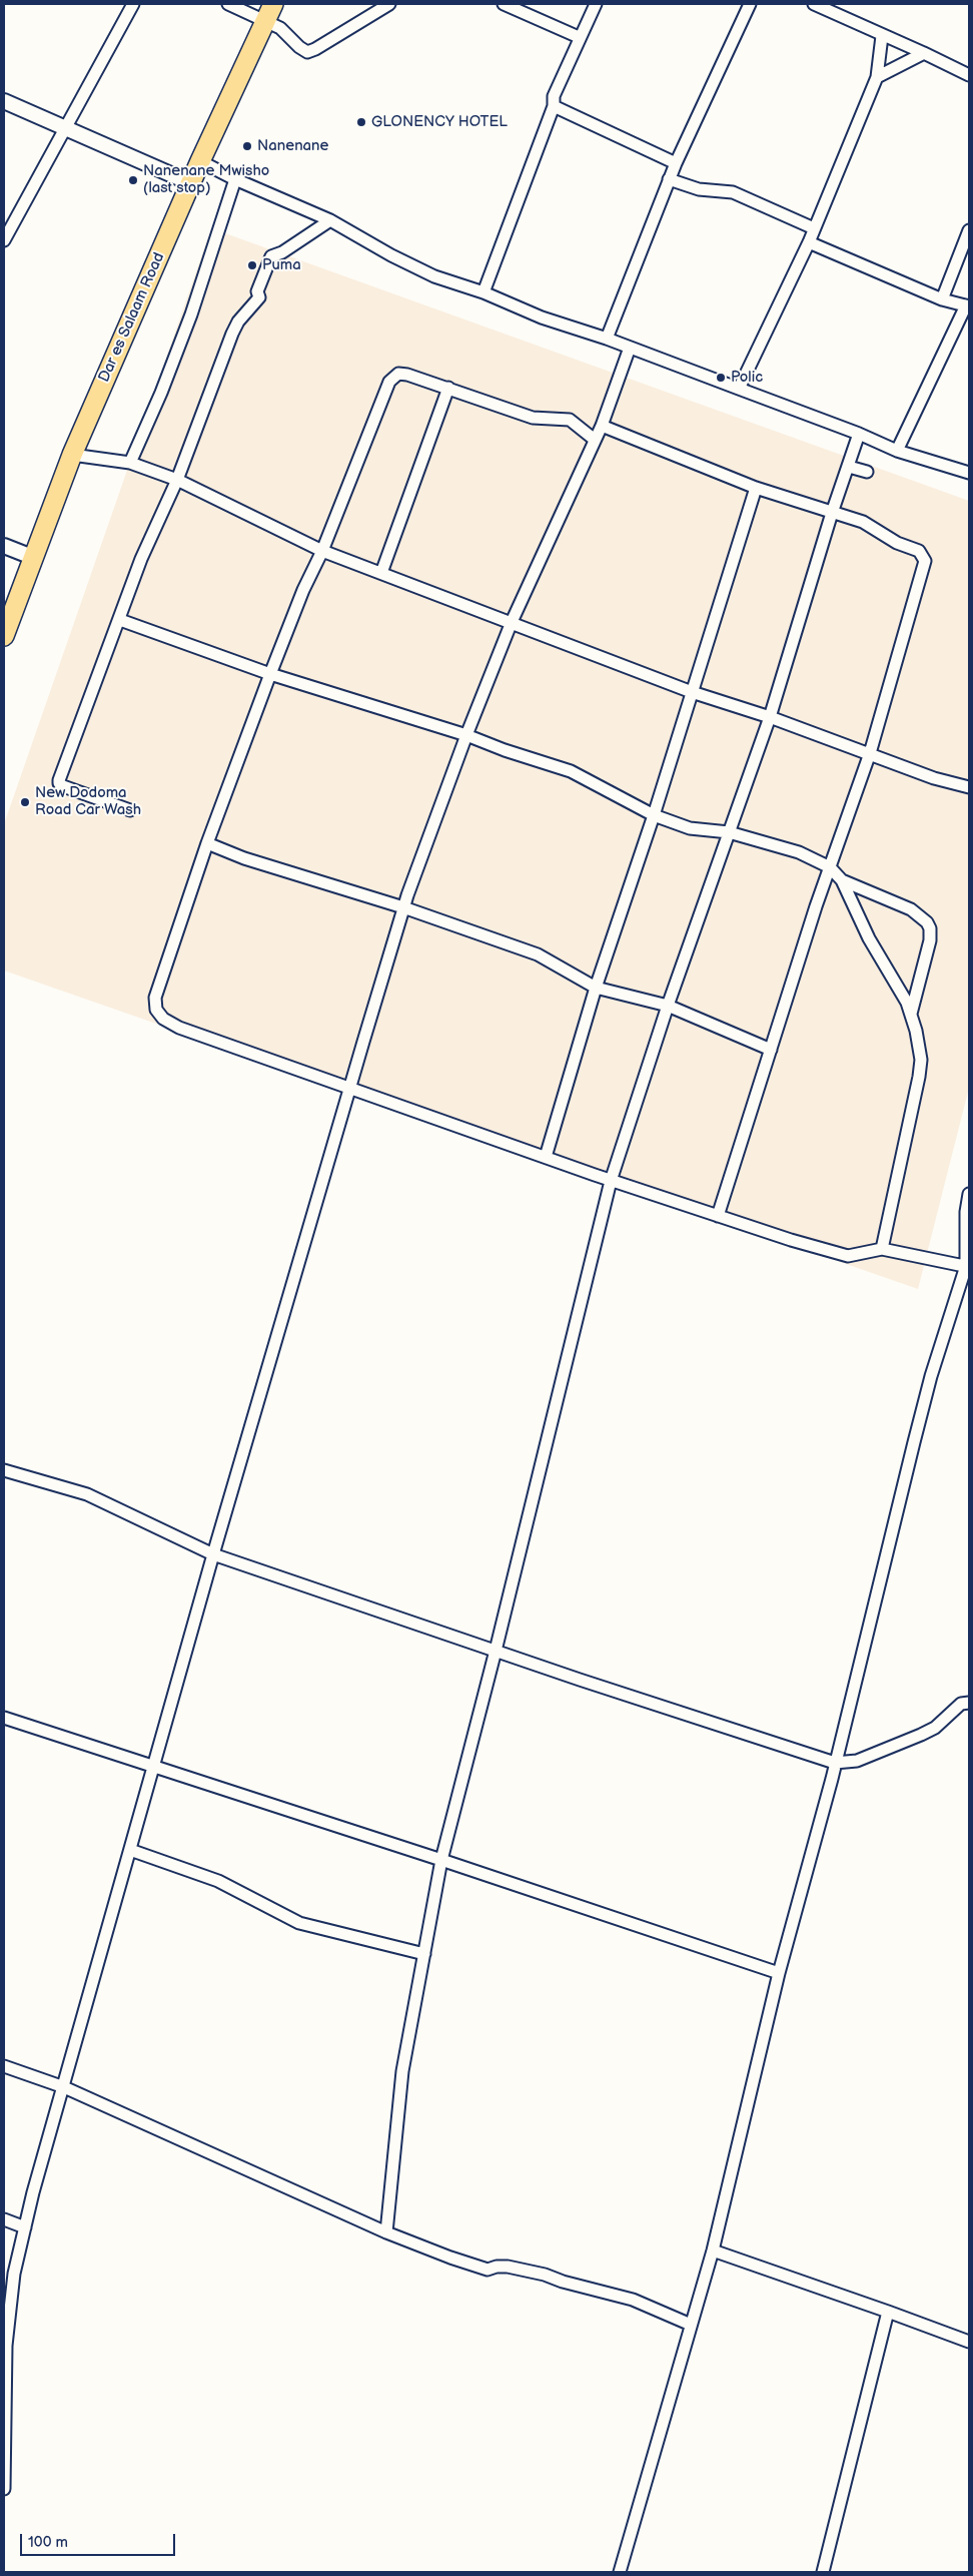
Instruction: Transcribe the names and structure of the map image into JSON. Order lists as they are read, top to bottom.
{
  "streets": {
    "highway": ["Dar es Salaam Road"]
  },
  "places": [
    "GLONENCY HOTEL",
    "Nanenane",
    "Nanenane Mwisho (last stop)",
    "Puma",
    "Polic",
    "New Dodoma Road Car Wash"
  ],
  "scale_bar": "100 m"
}
